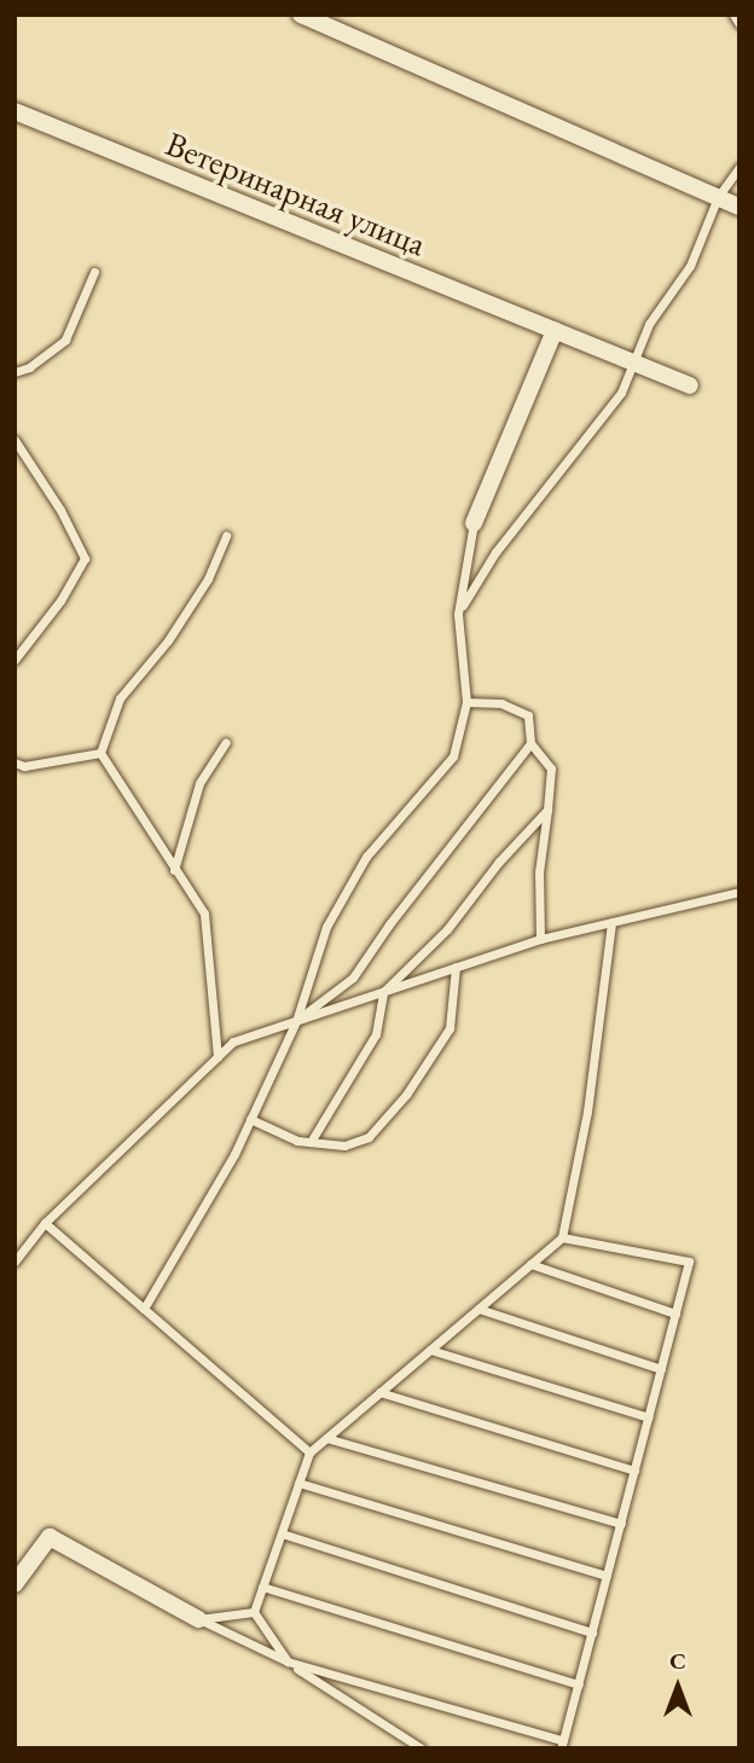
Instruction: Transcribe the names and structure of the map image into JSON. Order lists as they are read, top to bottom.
{
  "streets": {
    "street": ["Ветеринарная улица"]
  },
  "north": "top"
}
